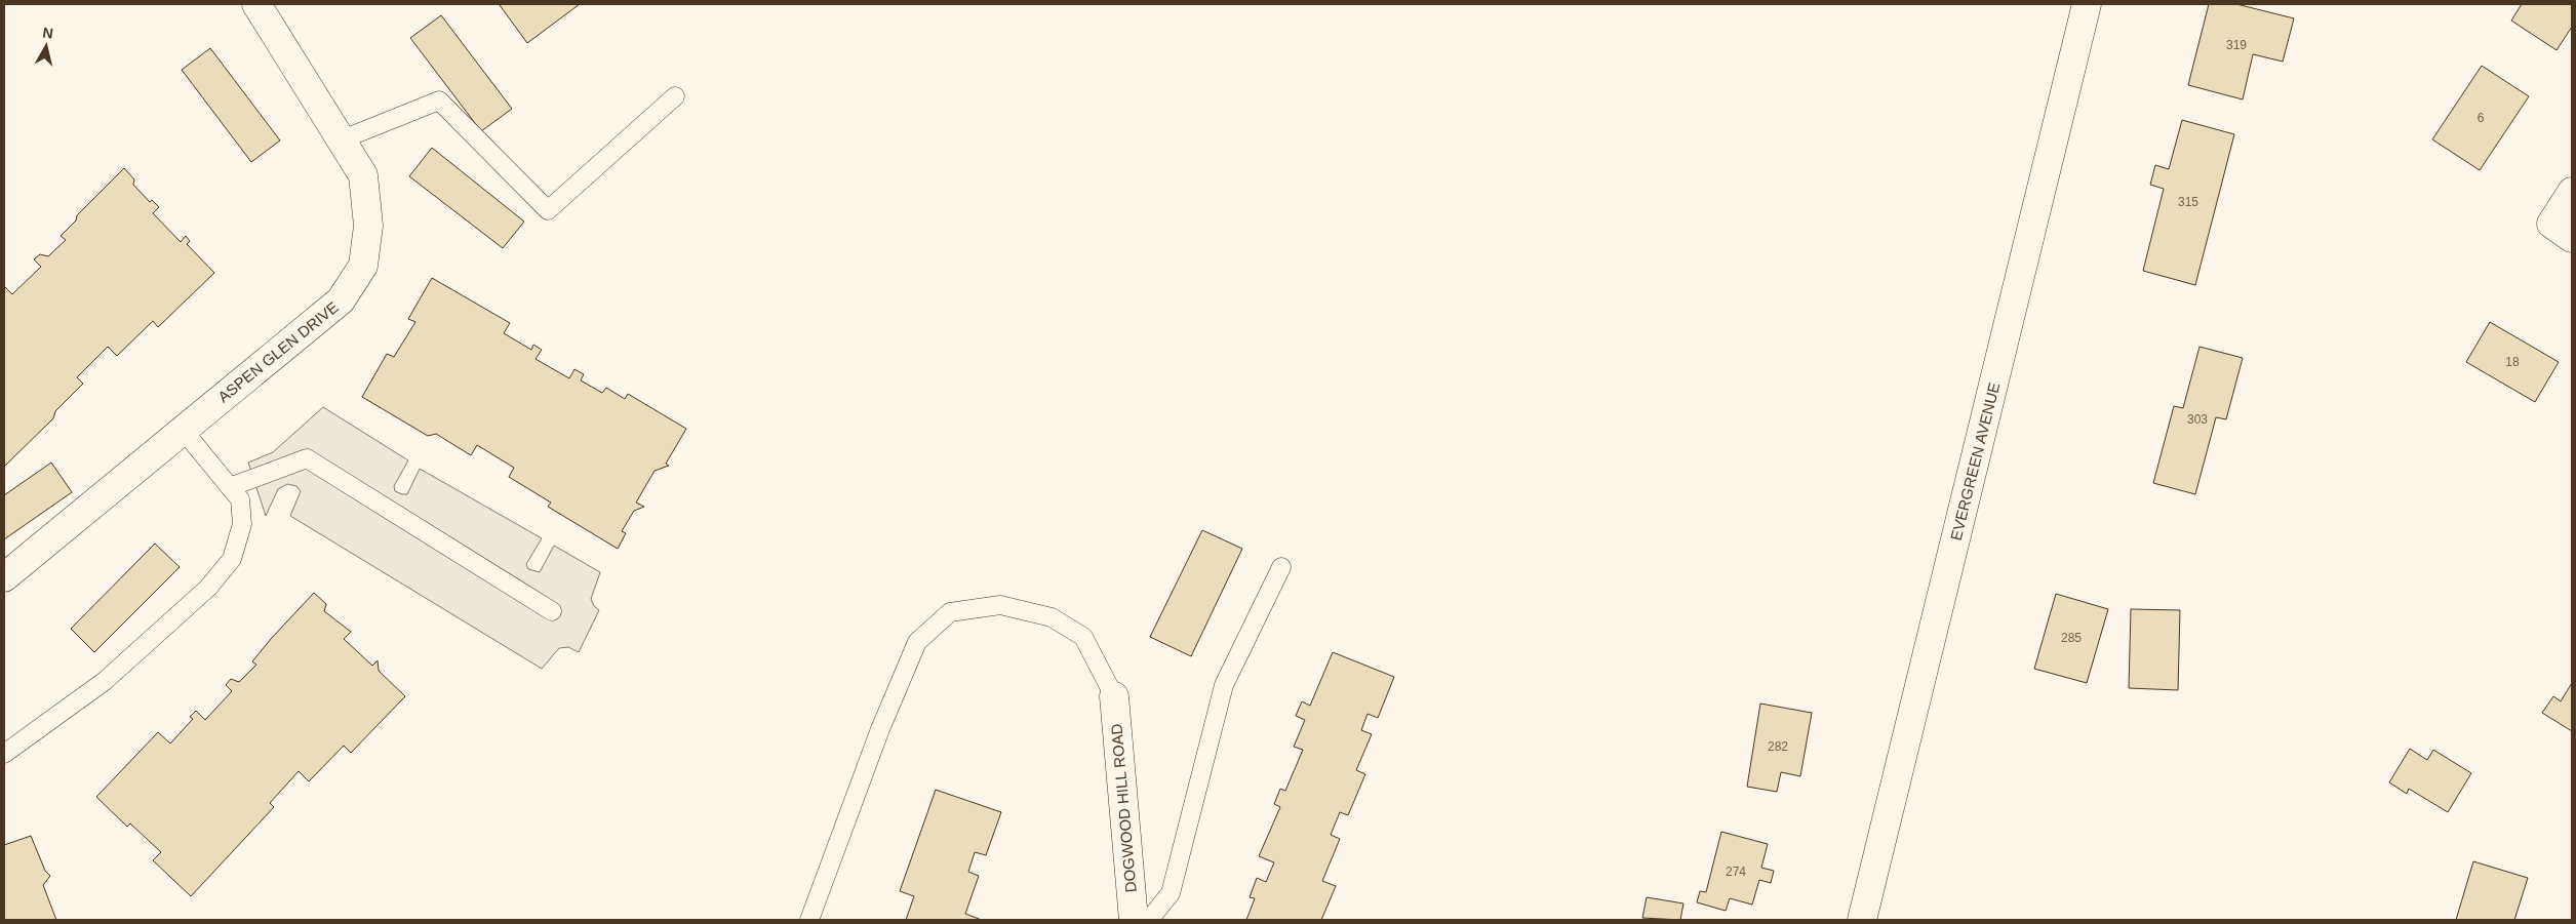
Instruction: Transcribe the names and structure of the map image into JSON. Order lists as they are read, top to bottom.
{
  "streets": {
    "street": ["ASPEN GLEN DRIVE", "EVERGREEN AVENUE", "DOGWOOD HILL ROAD"]
  },
  "house_numbers": [
    "319",
    "6",
    "315",
    "18",
    "303",
    "285",
    "282",
    "274"
  ],
  "north": "top"
}
